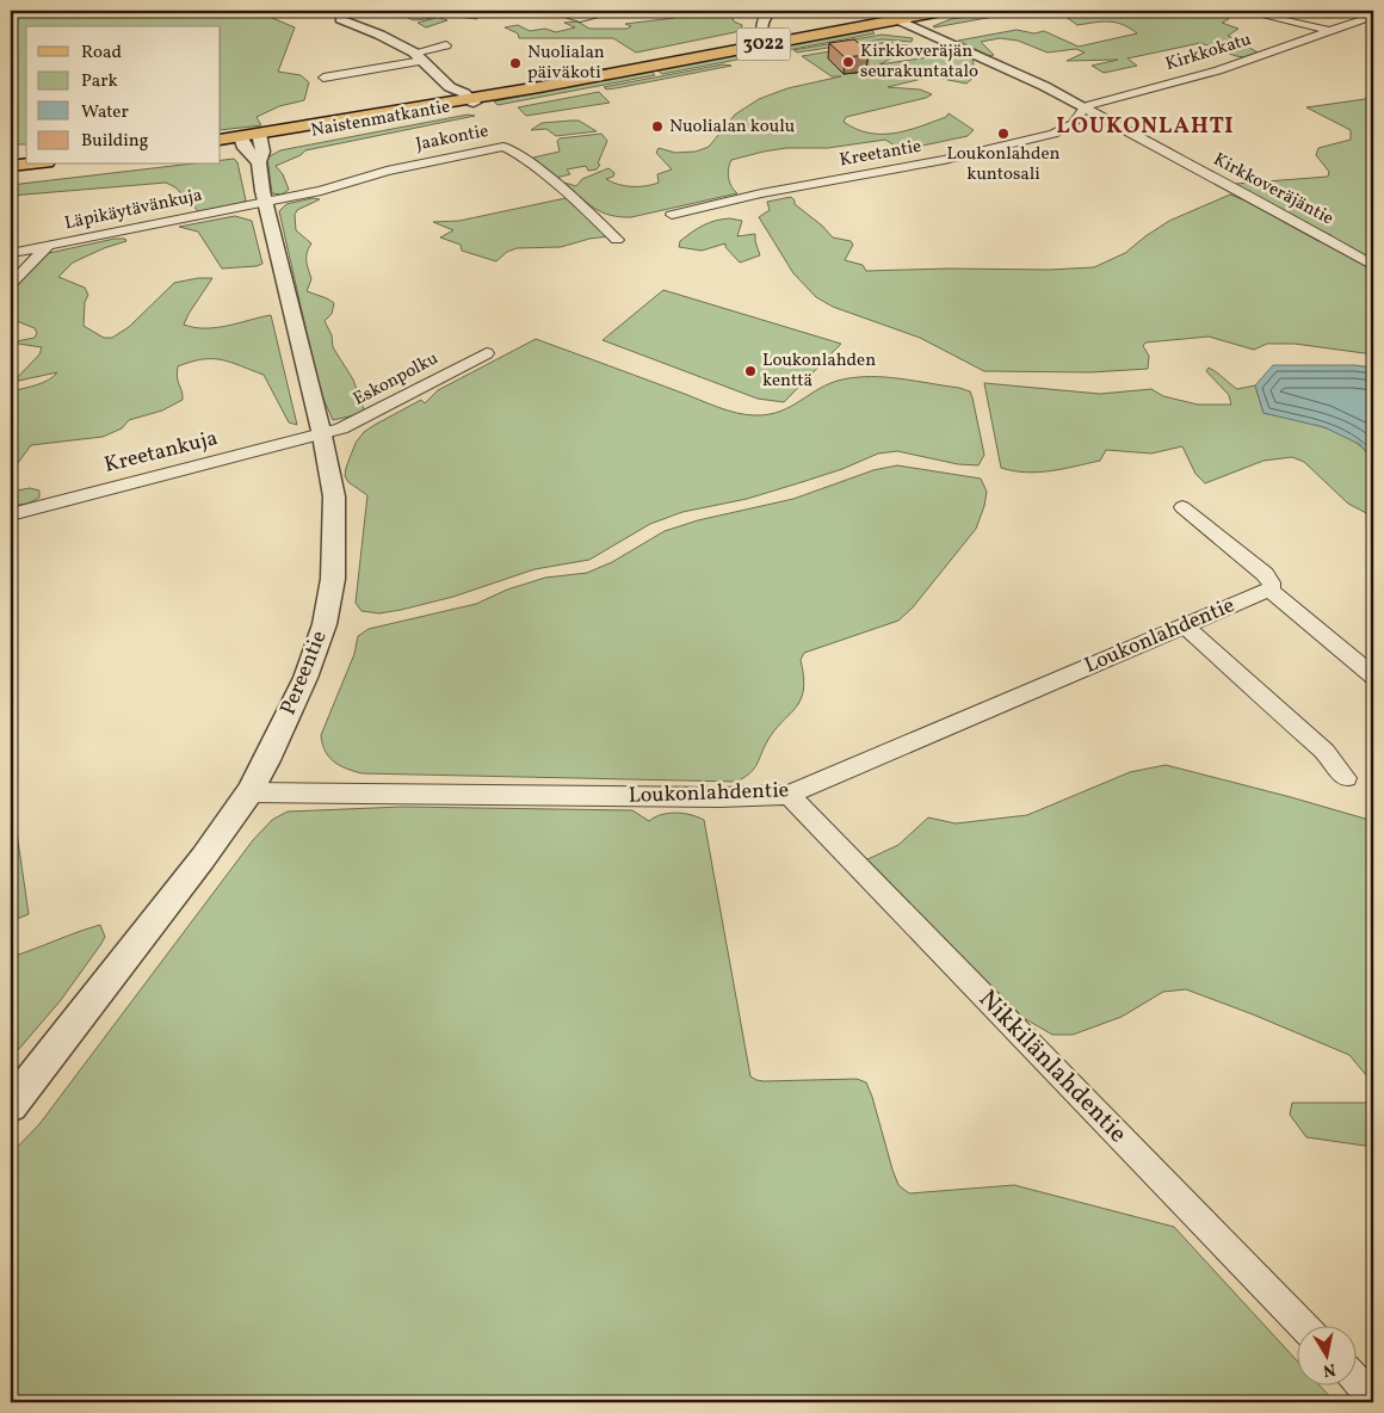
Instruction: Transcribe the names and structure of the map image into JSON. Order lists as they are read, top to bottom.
{
  "streets": {
    "main road": ["3022", "Naistenmatkantie"],
    "street": [
      "Kirkkokatu",
      "Jaakontie",
      "Kreetantie",
      "Kirkkoveräjäntie",
      "Läpikäytävänkuja",
      "Eskonpolku",
      "Kreetankuja",
      "Loukonlahdentie",
      "Pereentie",
      "Nikkilänlahdentie"
    ]
  },
  "crossings": [
    ["Kirkkokatu", "Kreetantie"],
    ["Kirkkokatu", "Kirkkoveräjäntie"],
    ["Naistenmatkantie", "Kirkkoveräjäntie"],
    ["Naistenmatkantie", "Pereentie"],
    ["Jaakontie", "Läpikäytävänkuja"],
    ["Jaakontie", "Pereentie"],
    ["Kreetantie", "Kirkkoveräjäntie"],
    ["Läpikäytävänkuja", "Pereentie"],
    ["Eskonpolku", "Kreetankuja"],
    ["Eskonpolku", "Pereentie"],
    ["Kreetankuja", "Pereentie"],
    ["Loukonlahdentie", "Pereentie"],
    ["Loukonlahdentie", "Nikkilänlahdentie"]
  ],
  "districts": ["LOUKONLAHTI"],
  "places": [
    "Kirkkoveräjän seurakuntatalo",
    "Nuolialan päiväkoti",
    "Nuolialan koulu",
    "Loukonlahden kuntosali",
    "Loukonlahden kenttä"
  ],
  "legend": [
    "Road",
    "Park",
    "Water",
    "Building"
  ],
  "north": "bottom"
}
